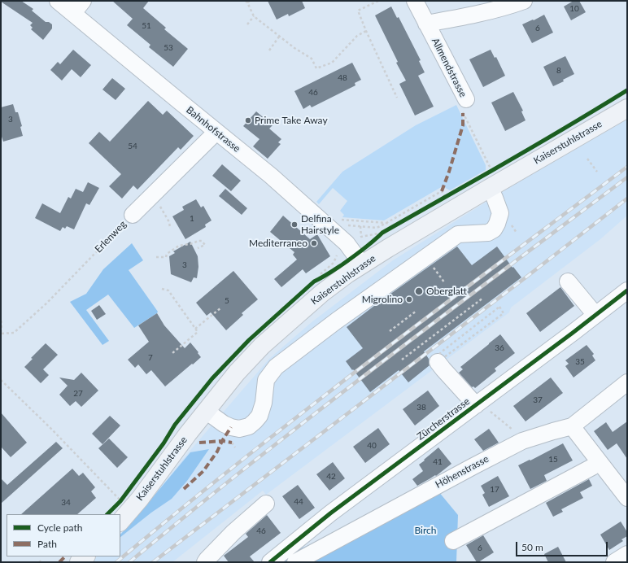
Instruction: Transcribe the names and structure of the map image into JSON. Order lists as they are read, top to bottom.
{
  "streets": {
    "main road": ["Kaiserstuhlstrasse"],
    "street": [
      "Allmendstrasse",
      "Bahnhofstrasse",
      "Erlenweg",
      "Zürcherstrasse",
      "Höhenstrasse"
    ]
  },
  "crossings": [
    ["Allmendstrasse", "Kaiserstuhlstrasse"],
    ["Bahnhofstrasse", "Kaiserstuhlstrasse"],
    ["Bahnhofstrasse", "Erlenweg"]
  ],
  "parks": ["Birch"],
  "places": [
    "Prime Take Away",
    "Delfina Hairstyle",
    "Mediterraneo",
    "Oberglatt",
    "Migrolino"
  ],
  "house_numbers": [
    "10",
    "51",
    "6",
    "53",
    "8",
    "48",
    "46",
    "3",
    "54",
    "1",
    "3",
    "5",
    "36",
    "7",
    "35",
    "27",
    "37",
    "38",
    "40",
    "15",
    "41",
    "42",
    "17",
    "44",
    "34",
    "46",
    "6"
  ],
  "legend": ["Cycle path", "Path"],
  "scale_bar": "50 m"
}
